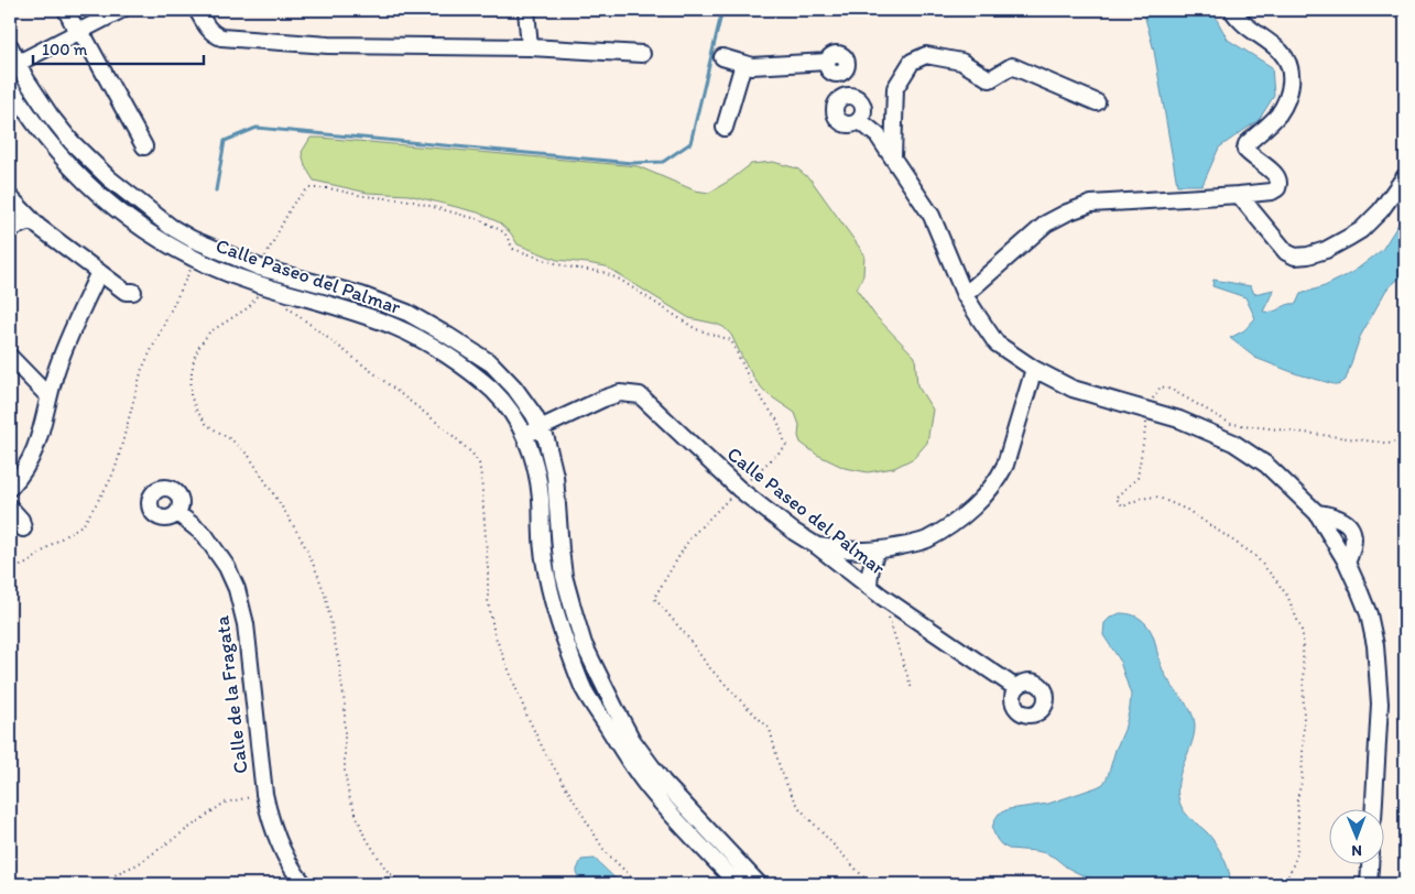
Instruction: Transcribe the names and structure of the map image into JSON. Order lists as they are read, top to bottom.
{
  "streets": {
    "street": ["Calle Paseo del Palmar", "Calle de la Fragata"]
  },
  "scale_bar": "100 m",
  "north": "bottom"
}
